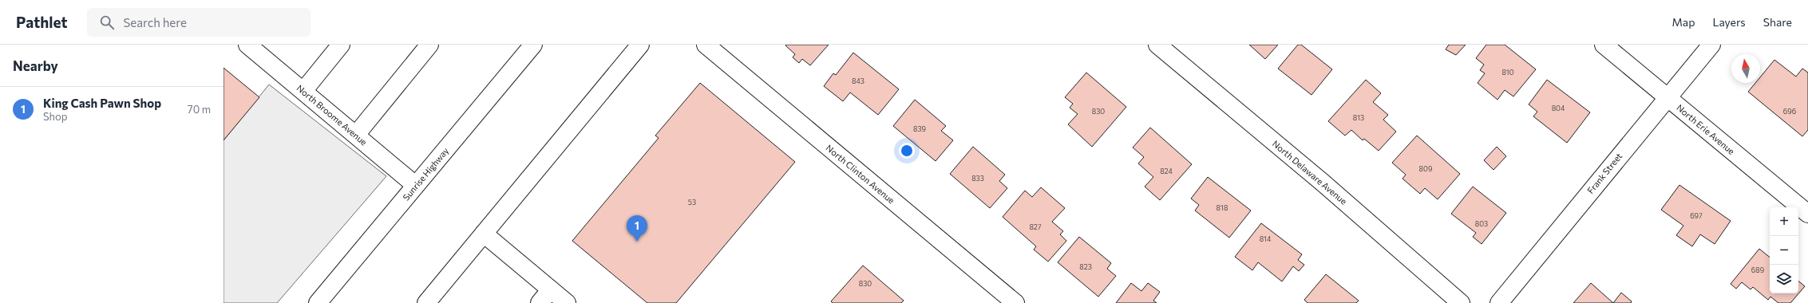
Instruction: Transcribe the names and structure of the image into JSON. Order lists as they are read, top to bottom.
{
  "streets": {
    "main road": [
      "North Broome Avenue",
      "North Erie Avenue",
      "North Delaware Avenue",
      "Frank Street",
      "Sunrise Highway",
      "North Clinton Avenue"
    ]
  },
  "crossings": [
    ["North Broome Avenue", "Sunrise Highway"],
    ["North Erie Avenue", "Frank Street"]
  ],
  "house_numbers": [
    "810",
    "843",
    "804",
    "830",
    "696",
    "813",
    "839",
    "809",
    "824",
    "833",
    "53",
    "818",
    "697",
    "803",
    "827",
    "814",
    "823",
    "689",
    "830"
  ],
  "north": "top",
  "page": {
    "header": "Pathlet",
    "search": "Search here",
    "nav": ["Map", "Layers", "Share"],
    "heading": "Nearby",
    "list": [
      {
        "mark": "1",
        "name": "King Cash Pawn Shop",
        "note": "Shop",
        "value": "70 m"
      }
    ],
    "map_buttons": ["+", "−"],
    "pins": "1"
  }
}
